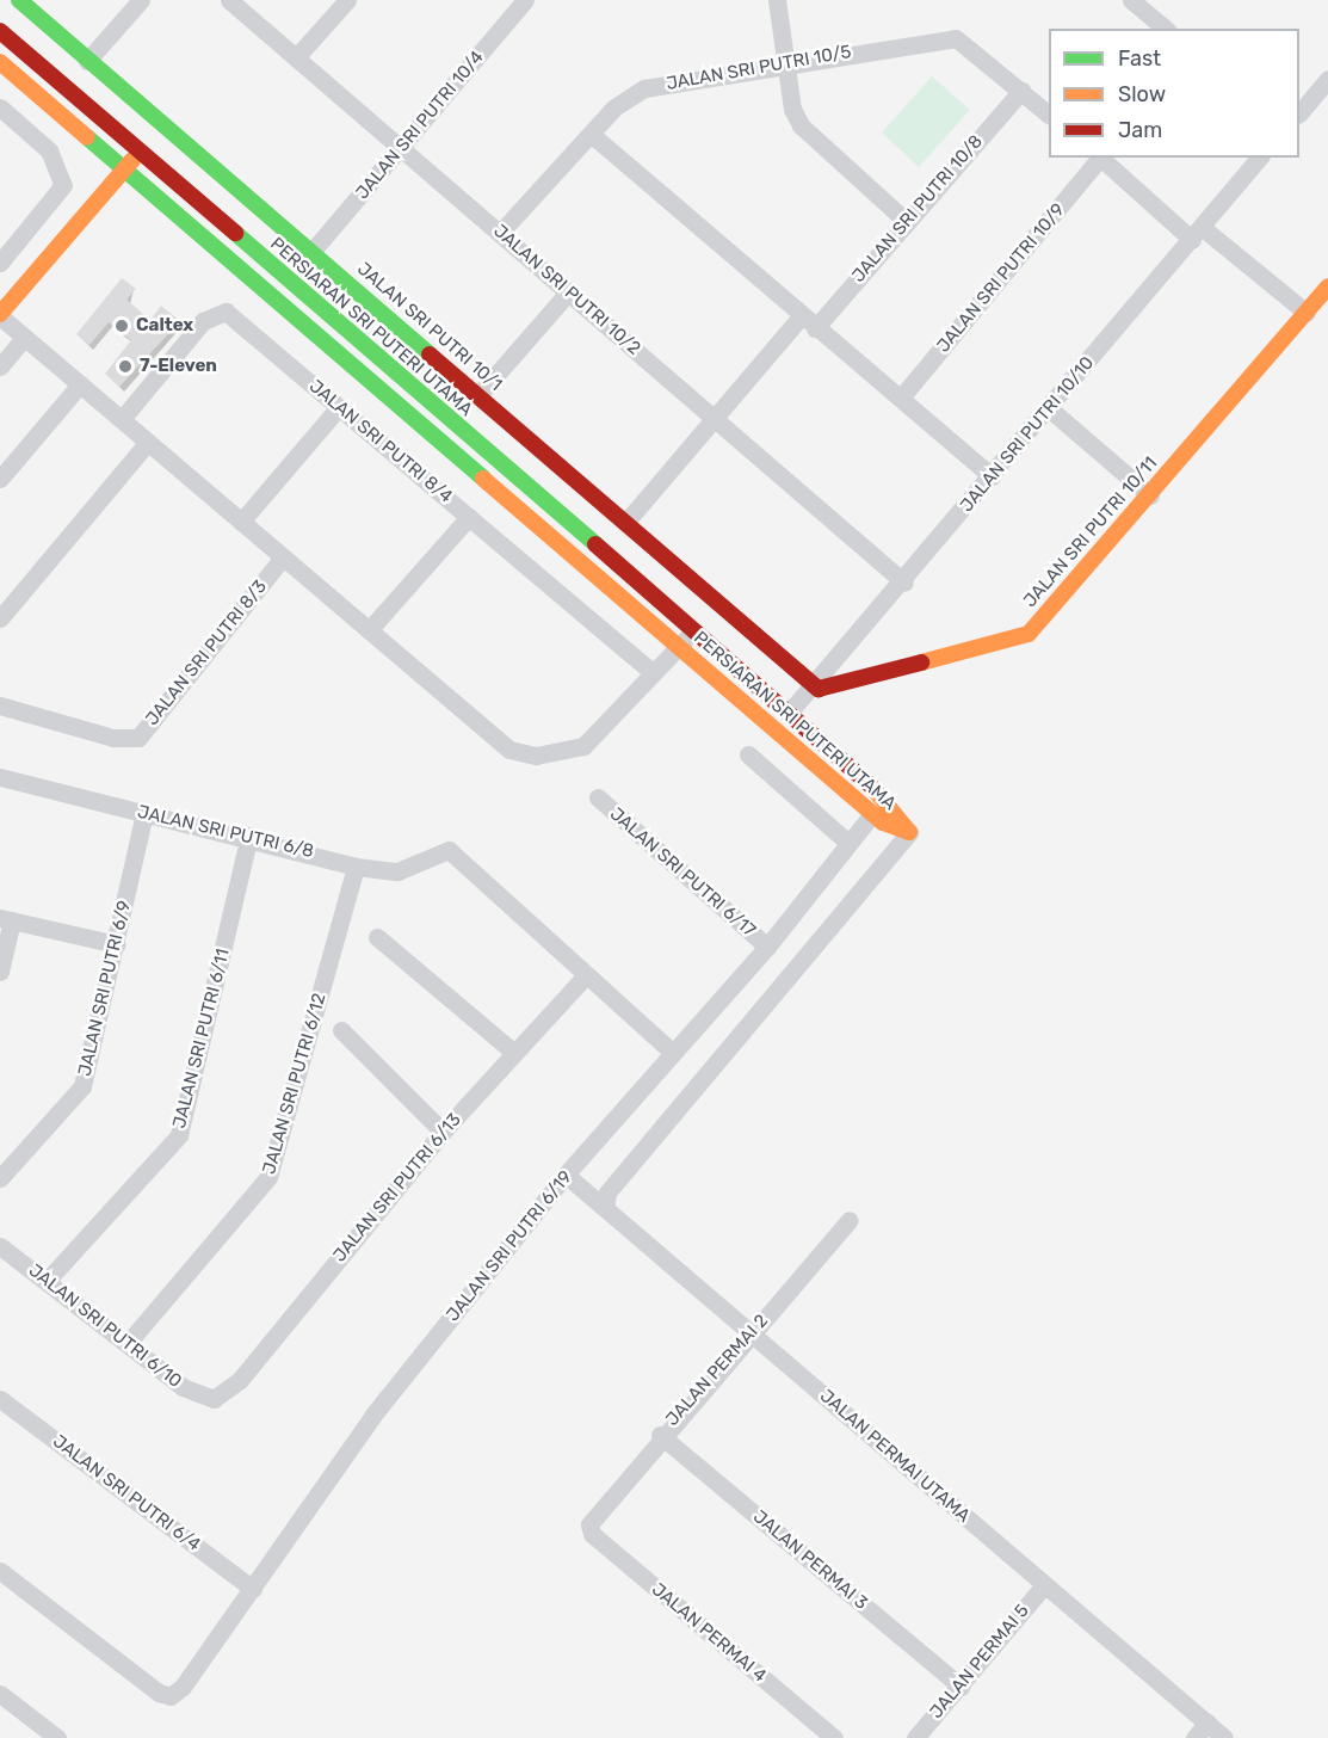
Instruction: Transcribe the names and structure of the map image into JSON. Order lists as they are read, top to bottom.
{
  "streets": {
    "street": [
      "JALAN SRI PUTRI 10/5",
      "JALAN SRI PUTRI 10/4",
      "JALAN SRI PUTRI 10/8",
      "JALAN SRI PUTRI 10/9",
      "JALAN SRI PUTRI 10/2",
      "PERSIARAN SRI PUTERI UTAMA",
      "JALAN SRI PUTRI 10/1",
      "JALAN SRI PUTRI 10/10",
      "JALAN SRI PUTRI 8/4",
      "JALAN SRI PUTRI 10/11",
      "JALAN SRI PUTRI 8/3",
      "JALAN SRI PUTRI 6/8",
      "JALAN SRI PUTRI 6/17",
      "JALAN SRI PUTRI 6/9",
      "JALAN SRI PUTRI 6/11",
      "JALAN SRI PUTRI 6/12",
      "JALAN SRI PUTRI 6/13",
      "JALAN SRI PUTRI 6/19",
      "JALAN SRI PUTRI 6/10",
      "JALAN PERMAI 2",
      "JALAN PERMAI UTAMA",
      "JALAN SRI PUTRI 6/4",
      "JALAN PERMAI 3",
      "JALAN PERMAI 4",
      "JALAN PERMAI 5"
    ]
  },
  "crossings": [
    ["JALAN SRI PUTRI 10/5", "JALAN SRI PUTRI 10/8"],
    ["JALAN SRI PUTRI 10/5", "JALAN SRI PUTRI 10/2"],
    ["JALAN SRI PUTRI 10/4", "JALAN SRI PUTRI 10/2"],
    ["JALAN SRI PUTRI 10/4", "JALAN SRI PUTRI 10/1"],
    ["JALAN SRI PUTRI 10/8", "JALAN SRI PUTRI 10/2"],
    ["JALAN SRI PUTRI 10/8", "JALAN SRI PUTRI 10/1"],
    ["JALAN SRI PUTRI 10/2", "JALAN SRI PUTRI 10/10"],
    ["PERSIARAN SRI PUTERI UTAMA", "JALAN SRI PUTRI 10/10"],
    ["PERSIARAN SRI PUTERI UTAMA", "JALAN SRI PUTRI 6/19"],
    ["JALAN SRI PUTRI 10/1", "JALAN SRI PUTRI 10/10"],
    ["JALAN SRI PUTRI 10/1", "JALAN SRI PUTRI 10/11"],
    ["JALAN SRI PUTRI 10/10", "JALAN SRI PUTRI 10/11"],
    ["JALAN SRI PUTRI 6/8", "JALAN SRI PUTRI 6/9"],
    ["JALAN SRI PUTRI 6/8", "JALAN SRI PUTRI 6/11"],
    ["JALAN SRI PUTRI 6/8", "JALAN SRI PUTRI 6/12"],
    ["JALAN SRI PUTRI 6/8", "JALAN SRI PUTRI 6/13"],
    ["JALAN SRI PUTRI 6/17", "JALAN SRI PUTRI 6/19"],
    ["JALAN SRI PUTRI 6/11", "JALAN SRI PUTRI 6/10"],
    ["JALAN SRI PUTRI 6/12", "JALAN SRI PUTRI 6/10"],
    ["JALAN SRI PUTRI 6/13", "JALAN SRI PUTRI 6/10"],
    ["JALAN SRI PUTRI 6/19", "JALAN PERMAI UTAMA"],
    ["JALAN SRI PUTRI 6/19", "JALAN SRI PUTRI 6/4"],
    ["JALAN PERMAI 2", "JALAN PERMAI UTAMA"],
    ["JALAN PERMAI 2", "JALAN PERMAI 3"],
    ["JALAN PERMAI 2", "JALAN PERMAI 4"],
    ["JALAN PERMAI UTAMA", "JALAN PERMAI 5"],
    ["JALAN PERMAI 3", "JALAN PERMAI 5"]
  ],
  "places": ["Caltex", "7-Eleven"],
  "legend": ["Fast", "Slow", "Jam"]
}
